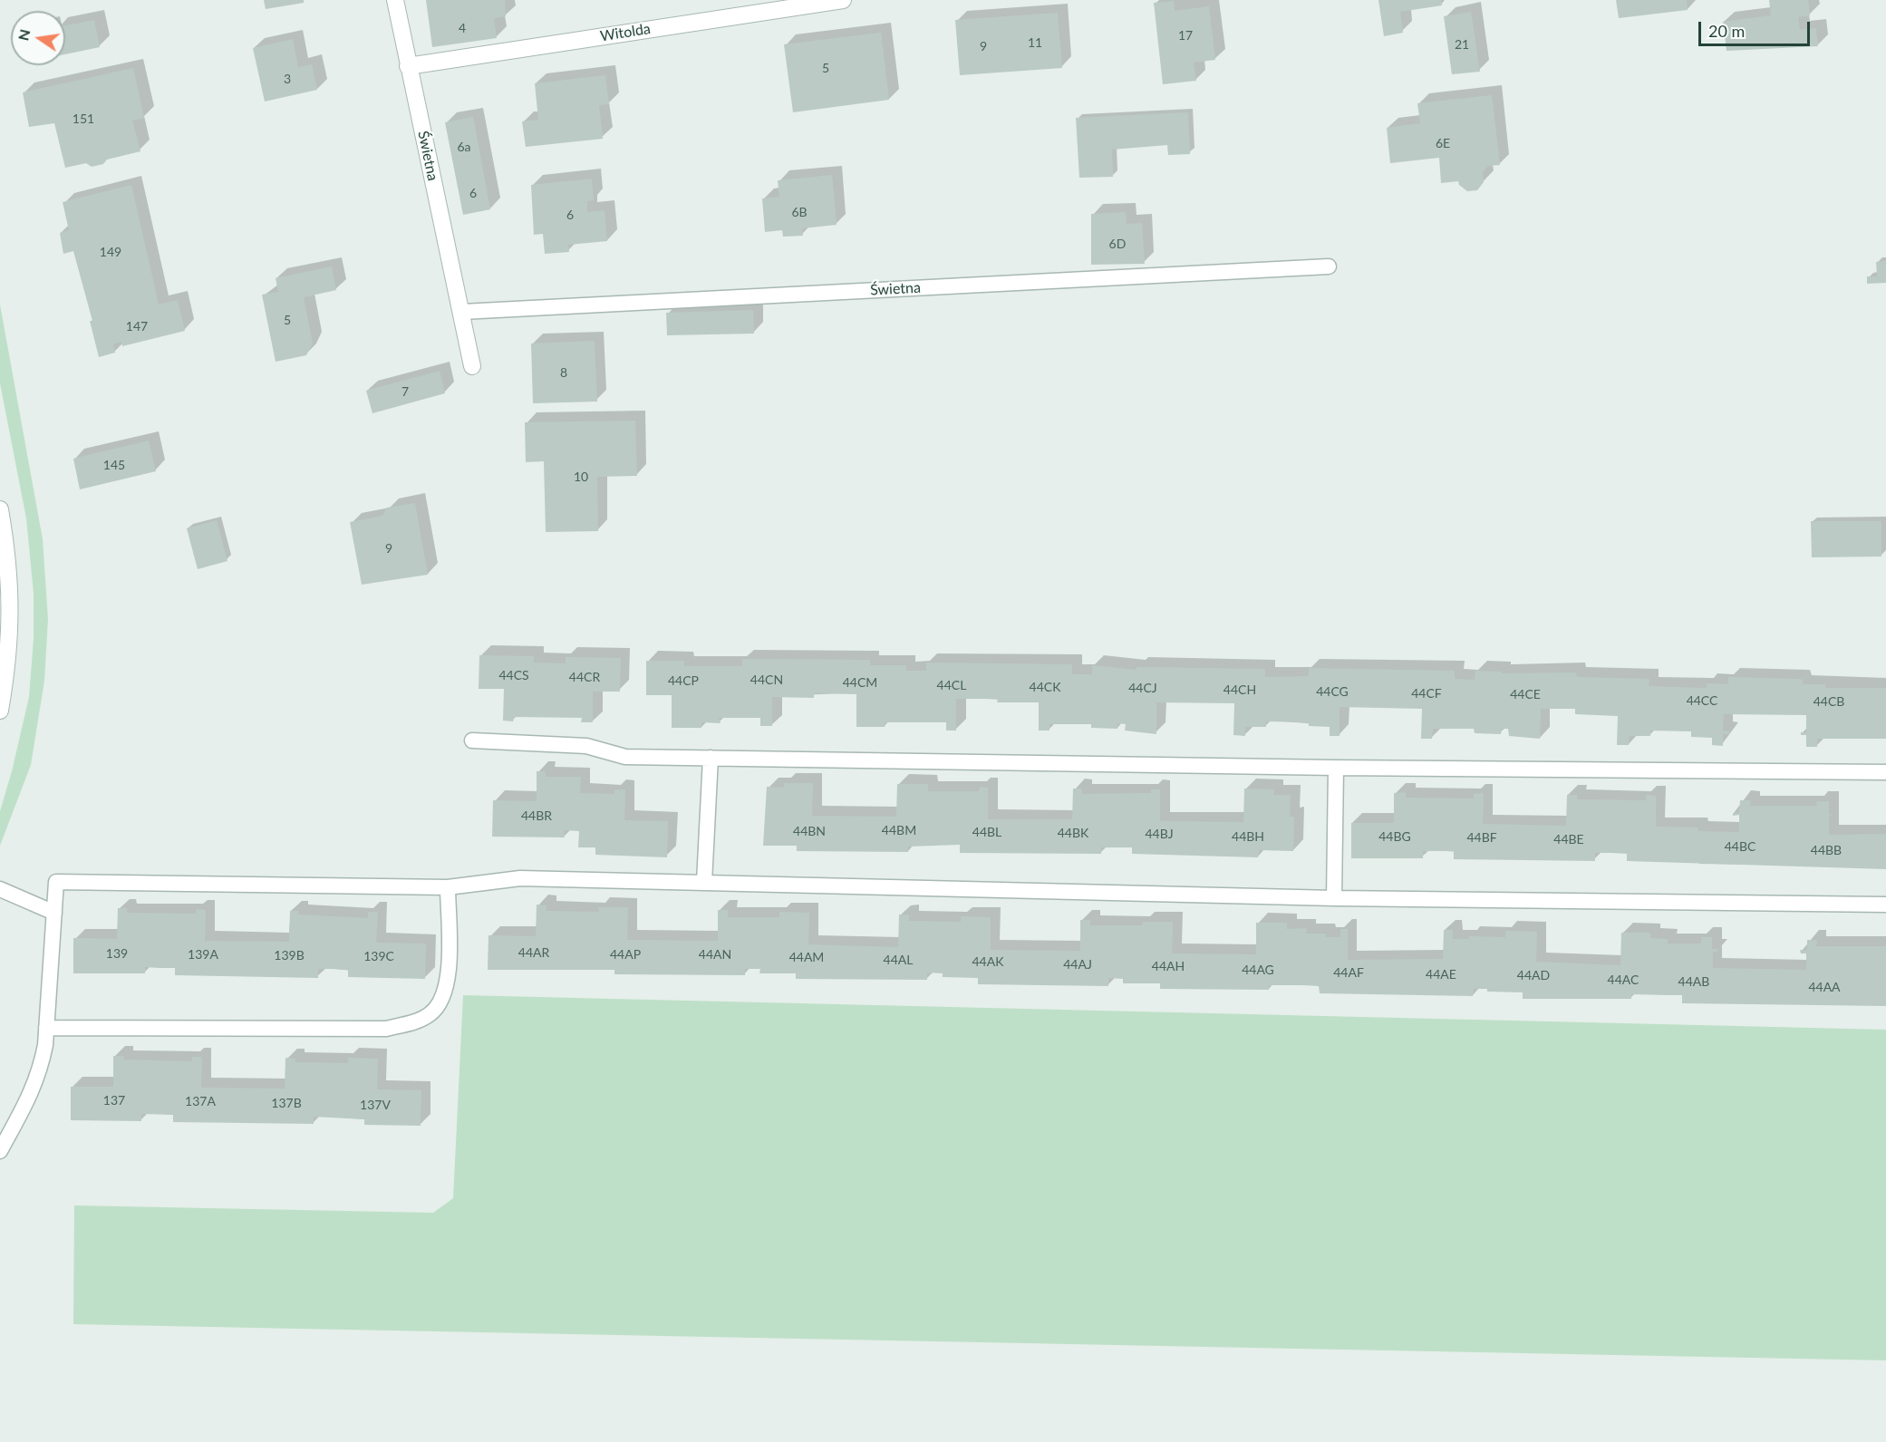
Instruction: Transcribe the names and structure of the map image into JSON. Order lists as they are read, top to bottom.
{
  "streets": {
    "street": ["Witolda", "Świetna"]
  },
  "crossings": [
    ["Witolda", "Świetna"]
  ],
  "house_numbers": [
    "4",
    "17",
    "11",
    "21",
    "9",
    "5",
    "3",
    "151",
    "6E",
    "6a",
    "6",
    "6B",
    "6",
    "6D",
    "149",
    "5",
    "147",
    "8",
    "7",
    "145",
    "10",
    "9",
    "44CS",
    "44CR",
    "44CN",
    "44CP",
    "44CM",
    "44CL",
    "44CK",
    "44CJ",
    "44CH",
    "44CG",
    "44CF",
    "44CE",
    "44CC",
    "44CB",
    "44BR",
    "44BM",
    "44BN",
    "44BL",
    "44BK",
    "44BJ",
    "44BH",
    "44BG",
    "44BF",
    "44BE",
    "44BC",
    "44BB",
    "44AR",
    "139",
    "139A",
    "44AP",
    "44AN",
    "139B",
    "139C",
    "44AM",
    "44AL",
    "44AK",
    "44AJ",
    "44AH",
    "44AG",
    "44AF",
    "44AE",
    "44AD",
    "44AC",
    "44AB",
    "44AA",
    "137",
    "137A",
    "137B",
    "137V"
  ],
  "scale_bar": "20 m",
  "north": "left"
}
